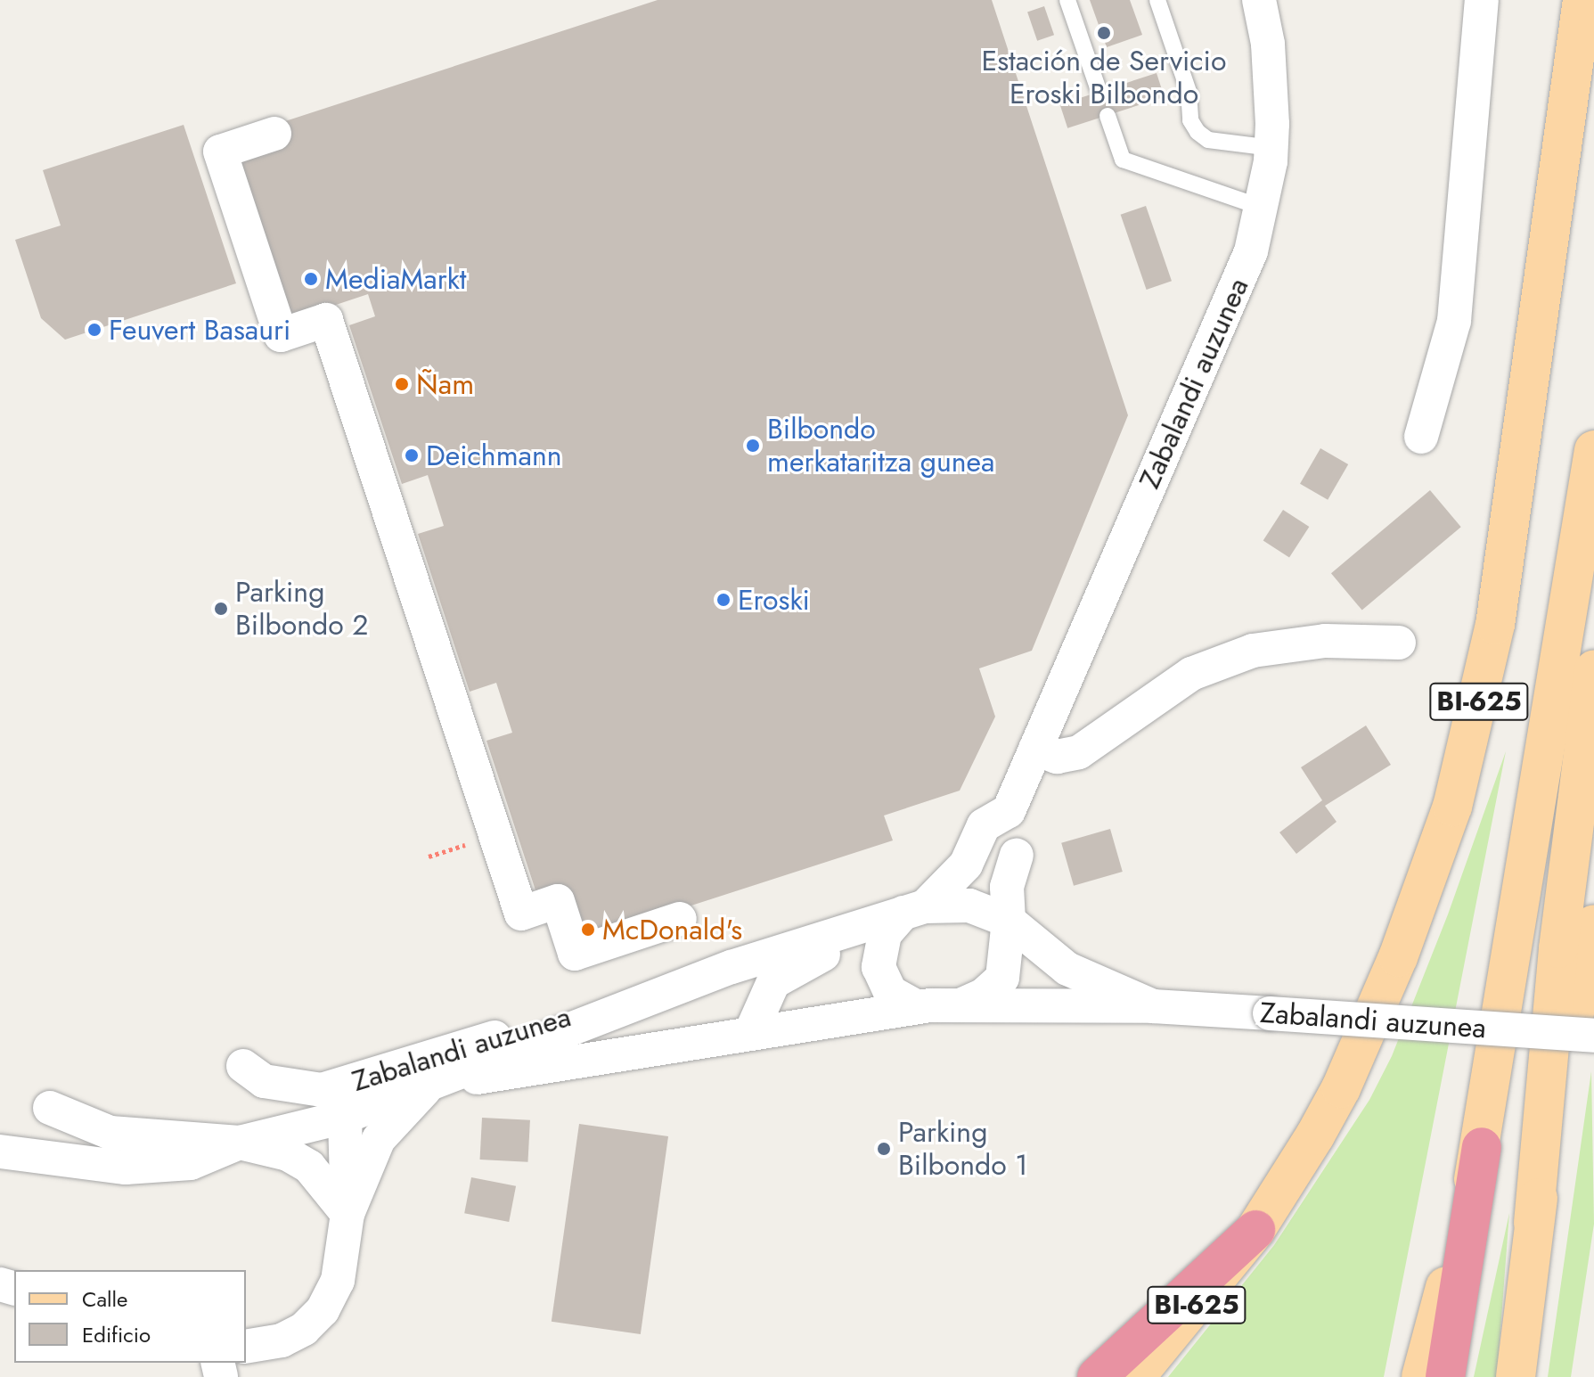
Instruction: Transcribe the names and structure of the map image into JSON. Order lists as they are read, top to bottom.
{
  "streets": {
    "main road": ["BI-625"],
    "street": ["Zabalandi auzunea"]
  },
  "places": [
    "Estación de Servicio Eroski Bilbondo",
    "MediaMarkt",
    "Feuvert Basauri",
    "Ñam",
    "Bilbondo merkataritza gunea",
    "Deichmann",
    "Eroski",
    "Parking Bilbondo 2",
    "McDonald's",
    "Parking Bilbondo 1"
  ],
  "legend": ["Calle", "Edificio"]
}
